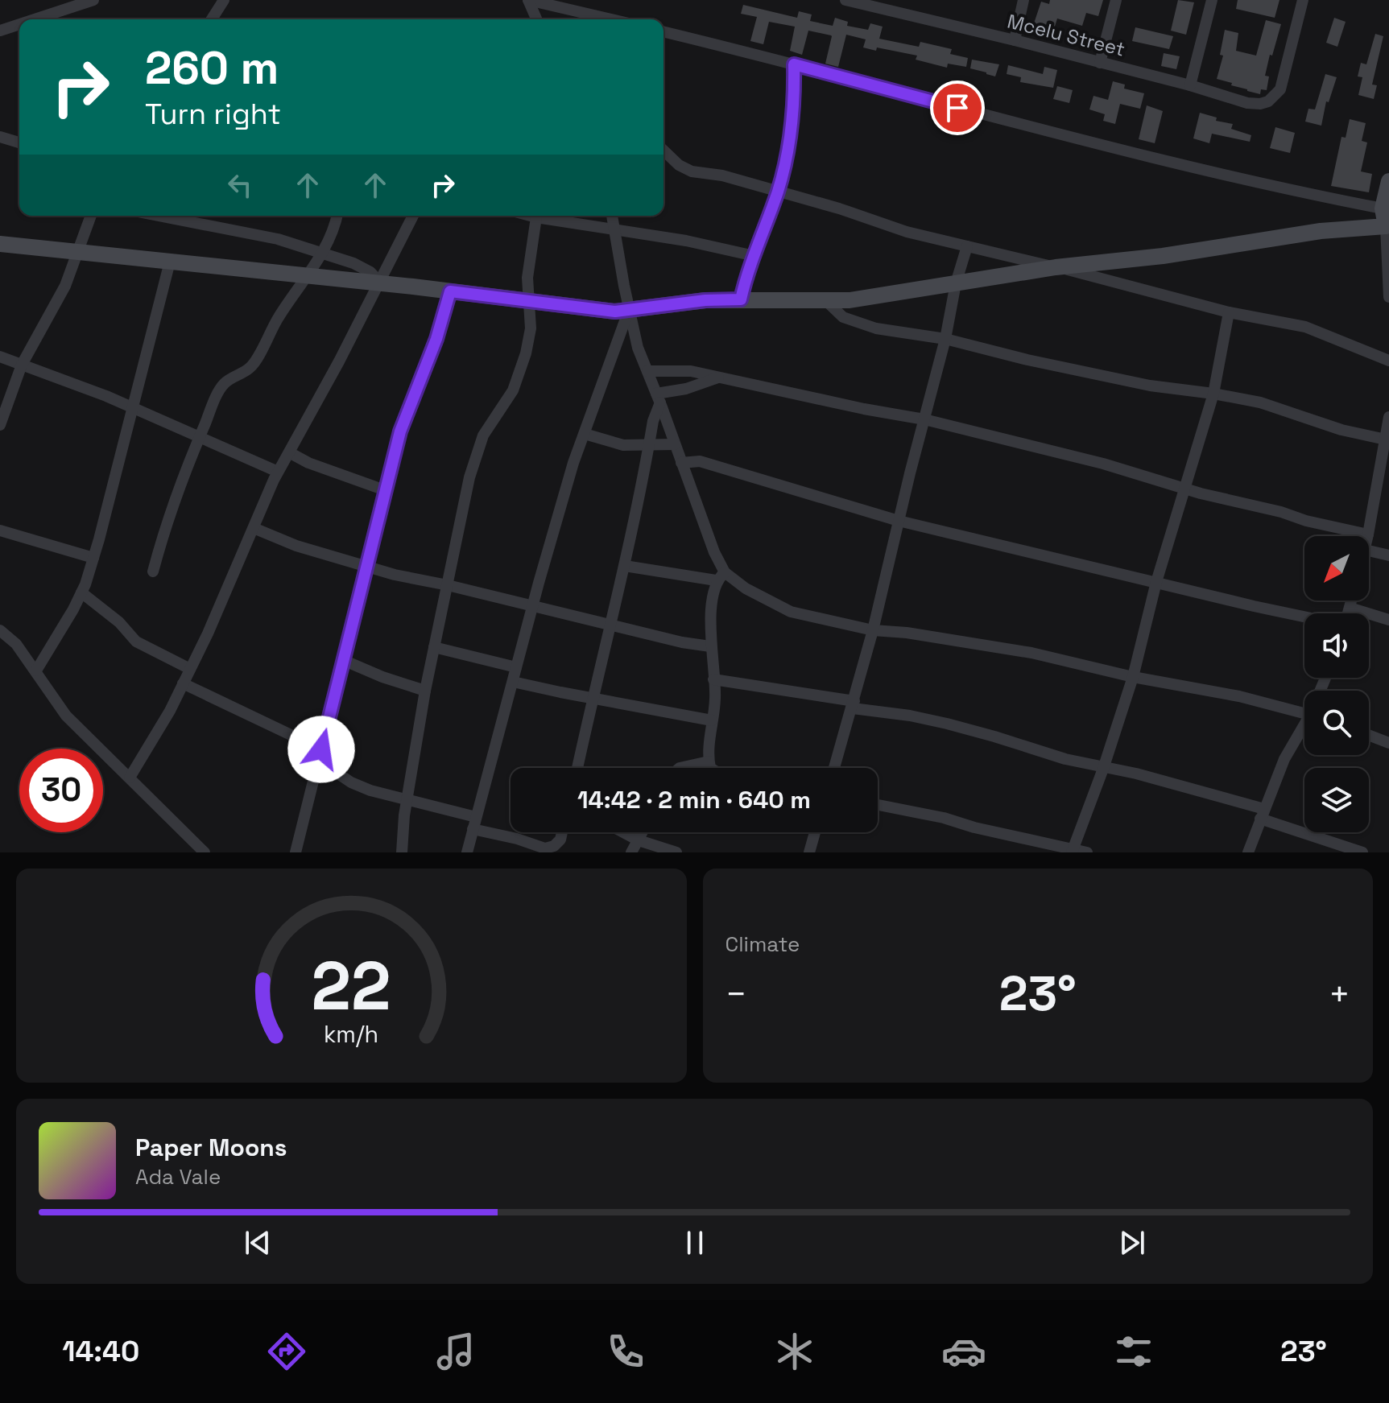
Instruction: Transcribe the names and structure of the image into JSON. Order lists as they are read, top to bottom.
{
  "streets": {
    "street": ["Mcelu Street"]
  },
  "north": "bottom left",
  "page": {
    "turn": ["260 m", "Turn right"],
    "limit": "30",
    "trip": "14:42 · 2 min · 640 m",
    "tile": "Climate",
    "heat": ["−", "23°", "+"],
    "song": ["Paper Moons", "Ada Vale"],
    "tabs": ["14:40", "23°"],
    "gauge": ["22", "km/h"]
  }
}
